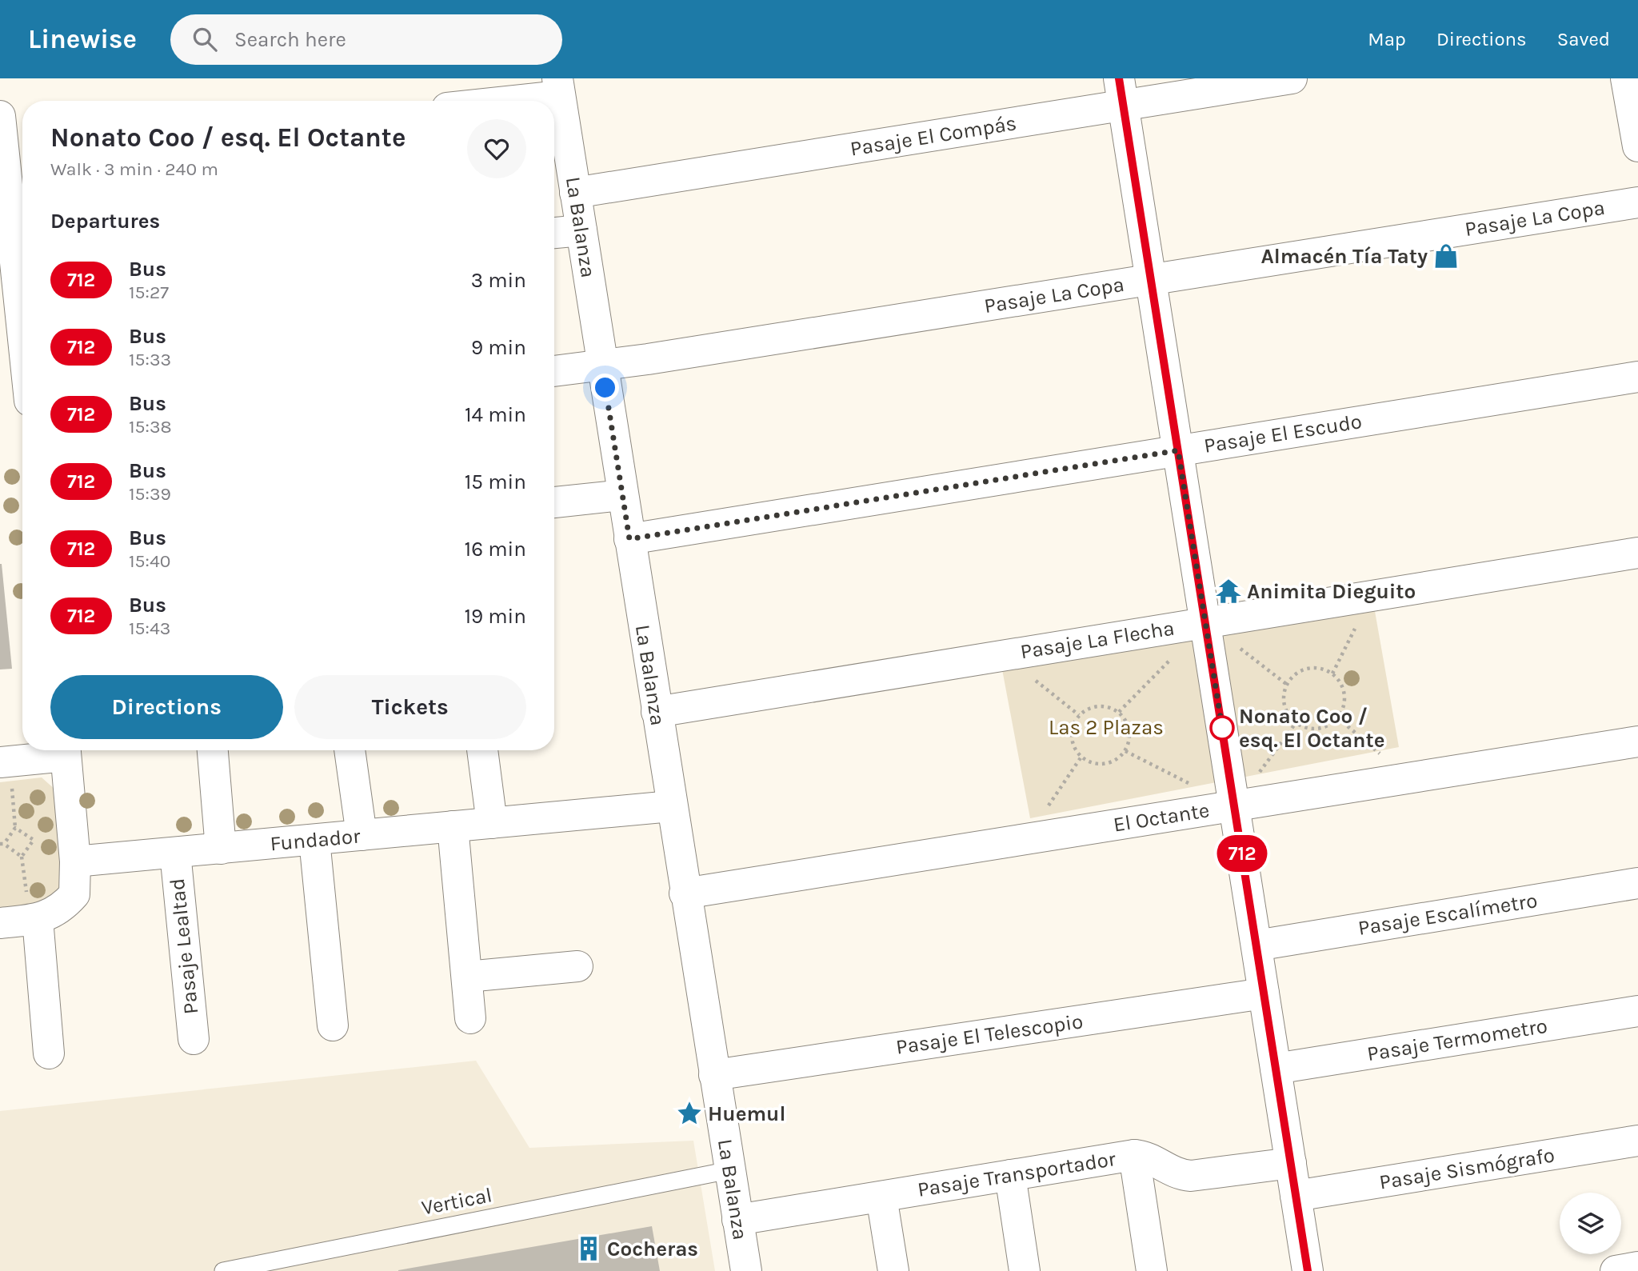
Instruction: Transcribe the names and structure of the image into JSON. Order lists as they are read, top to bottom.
{
  "streets": {
    "street": [
      "Pasaje El Compás",
      "Pasaje La Copa",
      "La Balanza",
      "Pasaje El Escudo",
      "Pasaje La Flecha",
      "El Octante",
      "Fundador",
      "Pasaje Escalímetro",
      "Pasaje Lealtad",
      "Pasaje El Telescopio",
      "Pasaje Termometro",
      "Pasaje Sismógrafo",
      "Pasaje Transportador"
    ],
    "lane": ["Vertical"]
  },
  "crossings": [
    ["Pasaje El Compás", "La Balanza"],
    ["Pasaje La Copa", "La Balanza"],
    ["La Balanza", "Pasaje El Escudo"],
    ["La Balanza", "Pasaje La Flecha"],
    ["La Balanza", "El Octante"],
    ["La Balanza", "Fundador"],
    ["La Balanza", "Pasaje El Telescopio"],
    ["La Balanza", "Pasaje Transportador"],
    ["La Balanza", "Vertical"],
    ["Fundador", "Pasaje Lealtad"]
  ],
  "parks": ["Las 2 Plazas"],
  "places": {
    "shop": ["Almacén Tía Taty"],
    "temple": ["Animita Dieguito"],
    "other": ["Nonato Coo / esq. El Octante"],
    "place": ["Huemul"],
    "building": ["Cocheras"]
  },
  "lines": ["bus line 712"],
  "page": {
    "header": "Linewise",
    "search": "Search here",
    "nav": ["Map", "Directions", "Saved"],
    "on_map": "712",
    "heading": [
      ["Nonato Coo / esq. El Octante", "Walk · 3 min · 240 m"],
      "Departures"
    ],
    "list": [
      {
        "mark": "712",
        "name": "Bus",
        "note": "15:27",
        "value": "3 min"
      },
      {
        "mark": "712",
        "name": "Bus",
        "note": "15:33",
        "value": "9 min"
      },
      {
        "mark": "712",
        "name": "Bus",
        "note": "15:38",
        "value": "14 min"
      },
      {
        "mark": "712",
        "name": "Bus",
        "note": "15:39",
        "value": "15 min"
      },
      {
        "mark": "712",
        "name": "Bus",
        "note": "15:40",
        "value": "16 min"
      },
      {
        "mark": "712",
        "name": "Bus",
        "note": "15:43",
        "value": "19 min"
      }
    ],
    "buttons": ["Directions", "Tickets"]
  }
}
